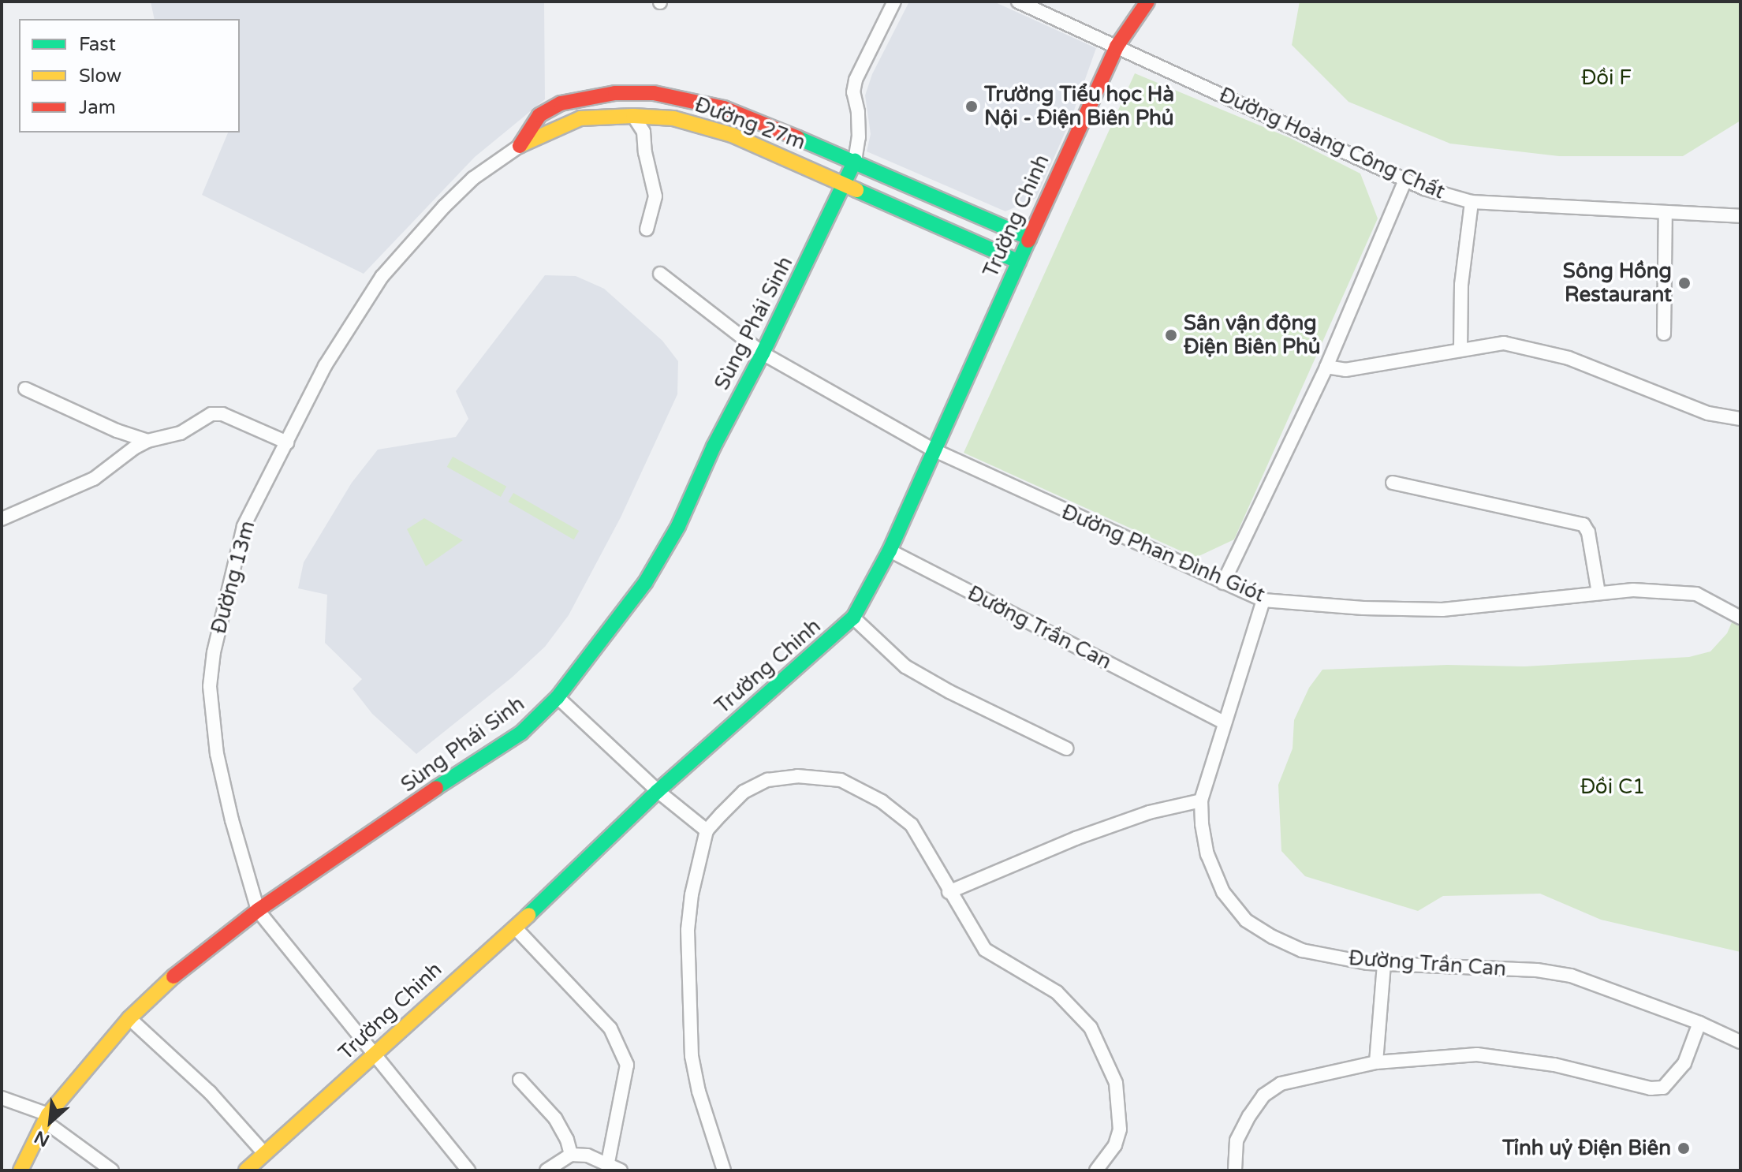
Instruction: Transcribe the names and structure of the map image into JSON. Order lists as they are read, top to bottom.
{
  "streets": {
    "street": [
      "Đường 27m",
      "Đường Hoàng Công Chất",
      "Trường Chinh",
      "Sùng Phái Sinh",
      "Đường Phan Đình Giót",
      "Đường 13m",
      "Đường Trần Can"
    ]
  },
  "crossings": [
    ["Đường 27m", "Trường Chinh"],
    ["Đường 27m", "Sùng Phái Sinh"],
    ["Đường 27m", "Đường 13m"],
    ["Đường Hoàng Công Chất", "Trường Chinh"],
    ["Trường Chinh", "Đường Phan Đình Giót"],
    ["Trường Chinh", "Đường 13m"],
    ["Trường Chinh", "Đường Trần Can"],
    ["Sùng Phái Sinh", "Đường Phan Đình Giót"],
    ["Sùng Phái Sinh", "Đường 13m"],
    ["Đường Phan Đình Giót", "Đường Trần Can"]
  ],
  "parks": ["Đồi F", "Đồi C1"],
  "places": [
    "Trường Tiểu học Hà Nội - Điện Biên Phủ",
    "Sông Hồng Restaurant",
    "Sân vận động Điện Biên Phủ",
    "Tỉnh uỷ Điện Biên"
  ],
  "legend": ["Fast", "Slow", "Jam"],
  "north": "bottom left"
}
